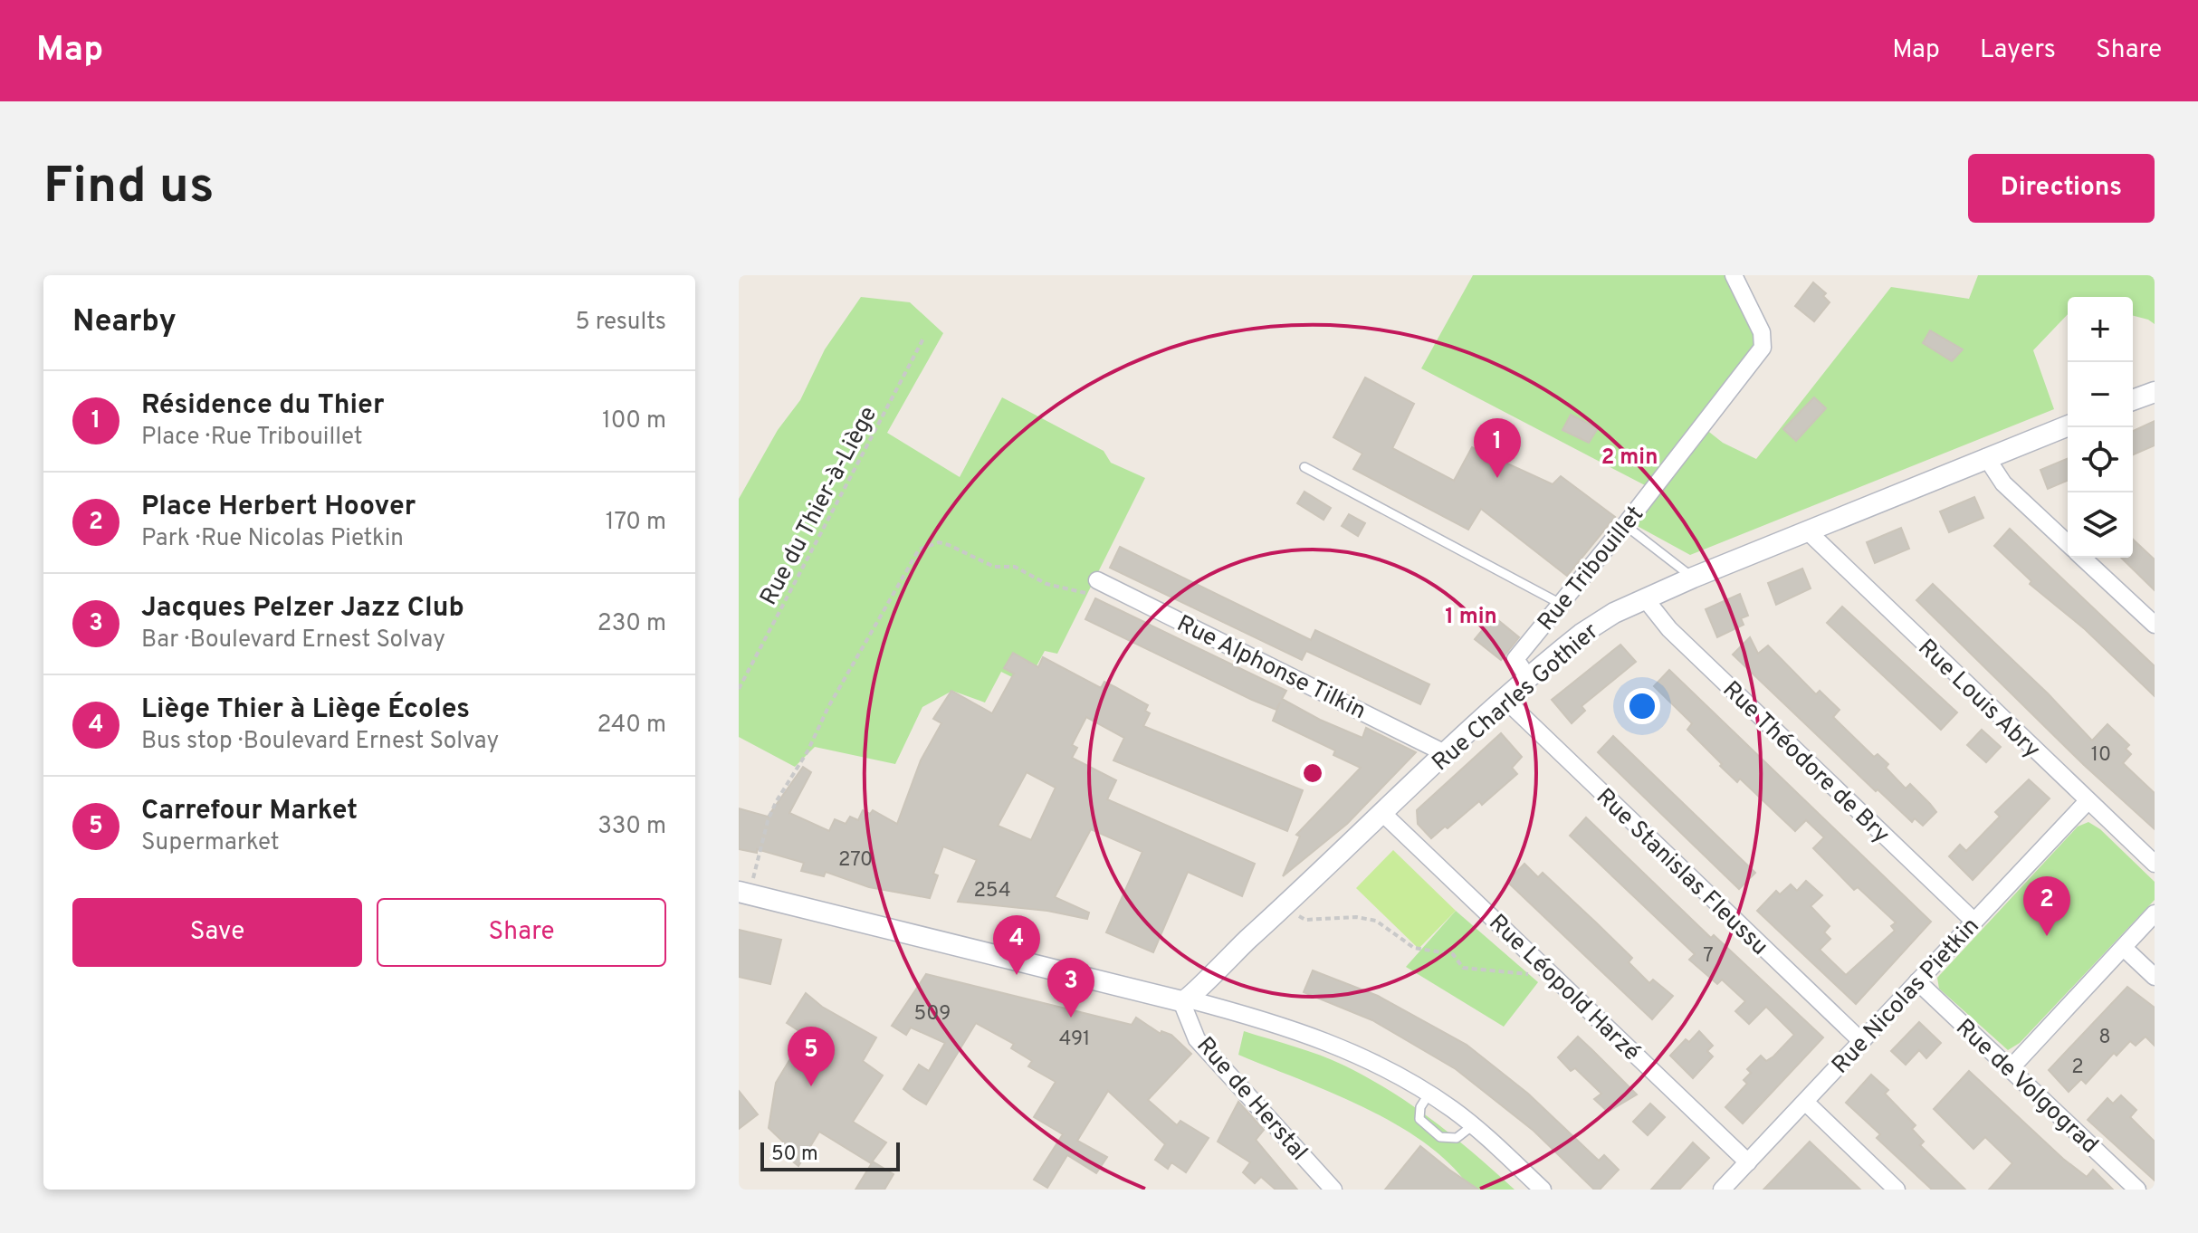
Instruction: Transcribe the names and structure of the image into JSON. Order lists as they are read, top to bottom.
{
  "streets": {
    "street": [
      "Rue Tribouillet",
      "Rue Alphonse Tilkin",
      "Rue Charles Gothier",
      "Rue Louis Abry",
      "Rue Théodore de Bry",
      "Rue Stanislas Fleussu",
      "Rue Léopold Harzé",
      "Rue Nicolas Pietkin",
      "Rue de Volgograd",
      "Rue de Herstal"
    ],
    "path": ["Rue du Thier-à-Liège"]
  },
  "crossings": [
    ["Rue Tribouillet", "Rue Charles Gothier"],
    ["Rue Alphonse Tilkin", "Rue Charles Gothier"],
    ["Rue Charles Gothier", "Rue Louis Abry"],
    ["Rue Charles Gothier", "Rue Théodore de Bry"],
    ["Rue Charles Gothier", "Rue Stanislas Fleussu"],
    ["Rue Charles Gothier", "Rue Léopold Harzé"],
    ["Rue Charles Gothier", "Rue de Herstal"],
    ["Rue Louis Abry", "Rue Nicolas Pietkin"],
    ["Rue Théodore de Bry", "Rue Nicolas Pietkin"],
    ["Rue Stanislas Fleussu", "Rue Nicolas Pietkin"],
    ["Rue Léopold Harzé", "Rue Nicolas Pietkin"],
    ["Rue Nicolas Pietkin", "Rue de Volgograd"]
  ],
  "house_numbers": [
    "10",
    "270",
    "254",
    "7",
    "509",
    "8",
    "491",
    "2"
  ],
  "scale_bar": "50 m",
  "page": {
    "header": "Map",
    "nav": ["Map", "Layers", "Share"],
    "buttons": [
      "Directions",
      ["Save", "Share"]
    ],
    "title": "Find us",
    "heading": ["Nearby", "5 results"],
    "map_buttons": ["+", "−"],
    "list": [
      {
        "mark": "1",
        "name": "Résidence du Thier",
        "note": "Place · Rue Tribouillet",
        "value": "100 m"
      },
      {
        "mark": "2",
        "name": "Place Herbert Hoover",
        "note": "Park · Rue Nicolas Pietkin",
        "value": "170 m"
      },
      {
        "mark": "3",
        "name": "Jacques Pelzer Jazz Club",
        "note": "Bar · Boulevard Ernest Solvay",
        "value": "230 m"
      },
      {
        "mark": "4",
        "name": "Liège Thier à Liège Écoles",
        "note": "Bus stop · Boulevard Ernest Solvay",
        "value": "240 m"
      },
      {
        "mark": "5",
        "name": "Carrefour Market",
        "note": "Supermarket",
        "value": "330 m"
      }
    ],
    "pins": [
      "1",
      "2",
      "4",
      "3",
      "5"
    ],
    "scale": "50 m"
  },
  "rings": ["2 min", "1 min"]
}
